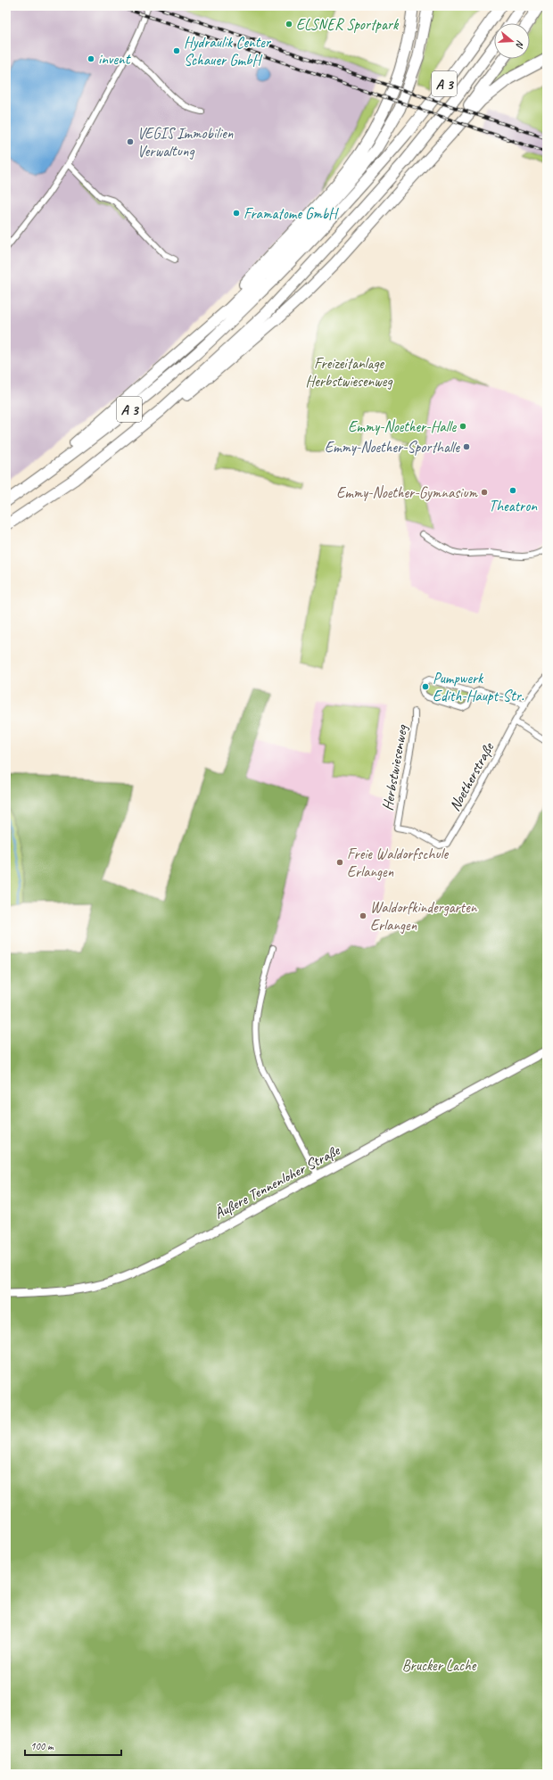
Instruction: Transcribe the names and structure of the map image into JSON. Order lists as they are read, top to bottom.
{
  "streets": {
    "highway": ["A 3"],
    "street": ["Herbstwiesenweg", "Noetherstraße", "Äußere Tennenloher Straße"]
  },
  "crossings": [
    ["Herbstwiesenweg", "Noetherstraße"]
  ],
  "parks": ["Freizeitanlage Herbstwiesenweg", "Brucker Lache"],
  "places": [
    "ELSNER Sportpark",
    "Hydraulik Center Schauer GmbH",
    "invent",
    "VEGIS Immobilien Verwaltung",
    "Framatome GmbH",
    "Emmy-Noether-Halle",
    "Emmy-Noether-Sporthalle",
    "Theatron",
    "Emmy-Noether-Gymnasium",
    "Pumpwerk Edith-Haupt-Str.",
    "Freie Waldorfschule Erlangen",
    "Waldorfkindergarten Erlangen"
  ],
  "scale_bar": "100 m",
  "north": "right"
}
